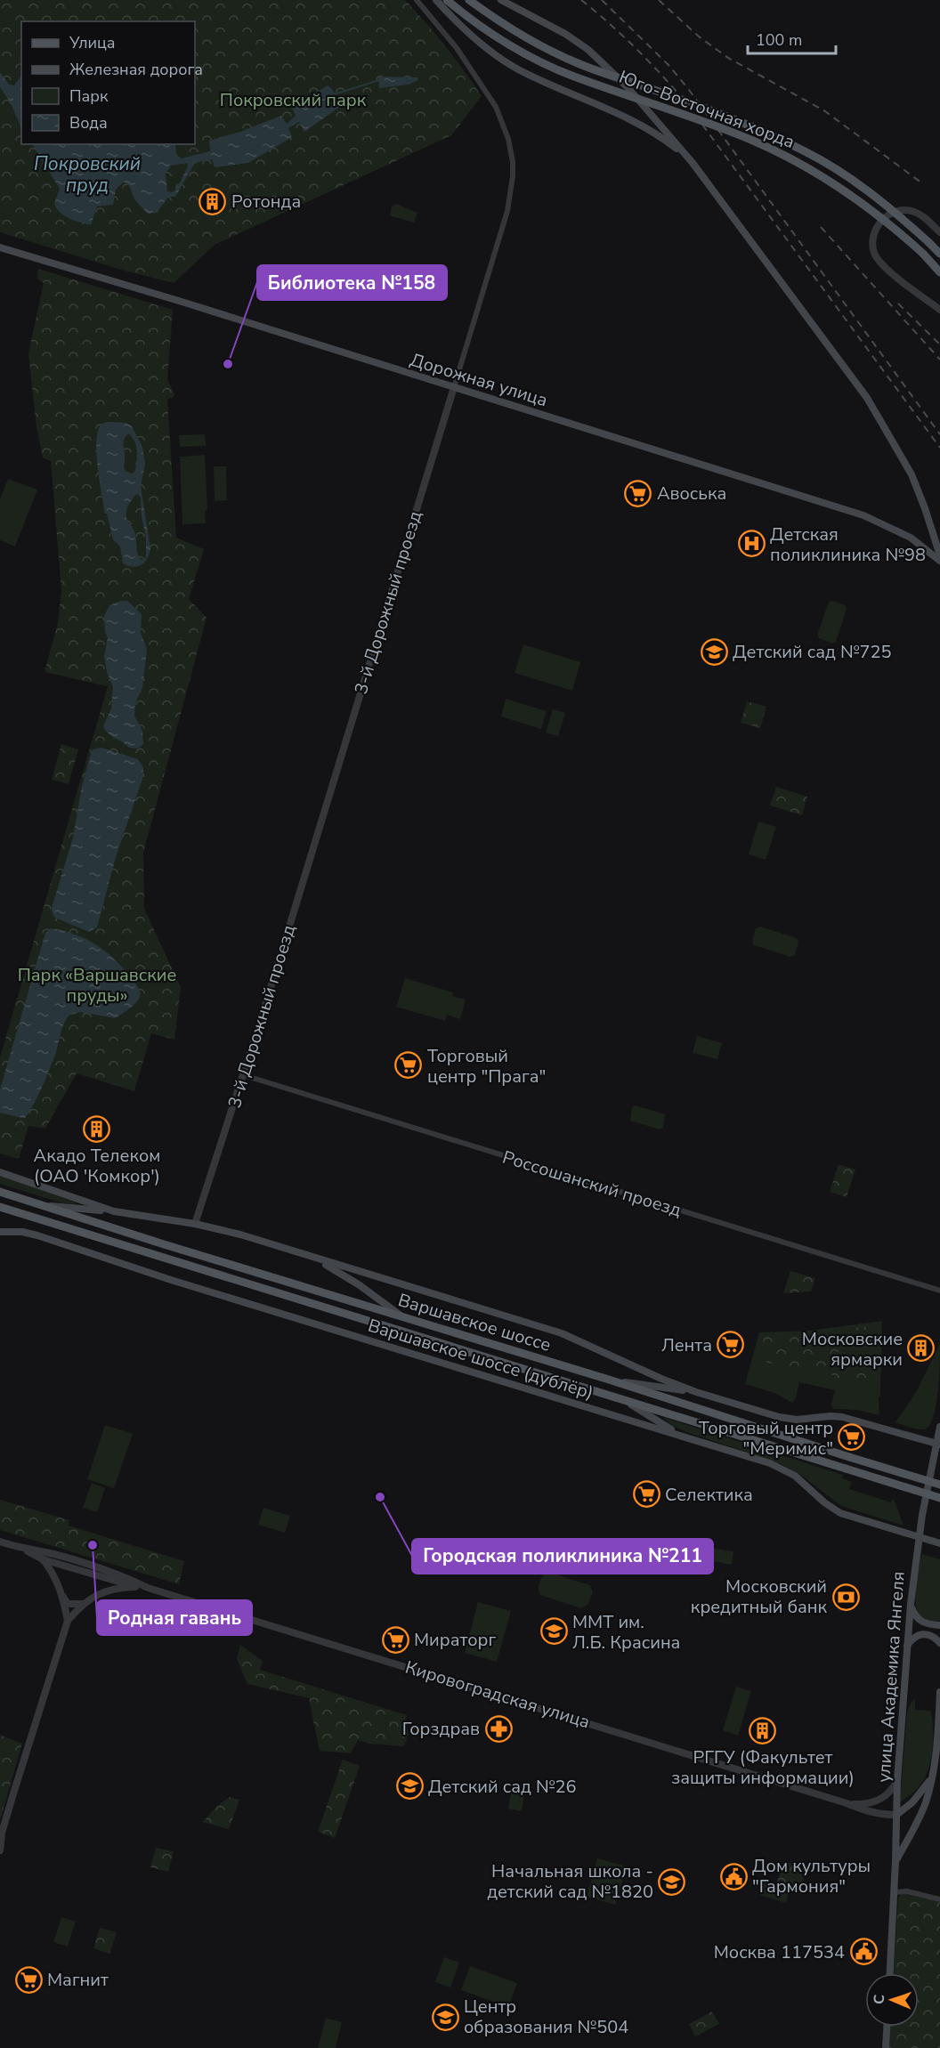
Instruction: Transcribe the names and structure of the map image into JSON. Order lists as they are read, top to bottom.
{
  "streets": {
    "main road": [
      "Юго-Восточная хорда",
      "Дорожная улица",
      "Варшавское шоссе",
      "Варшавское шоссе (дублёр)",
      "улица Академика Янгеля"
    ],
    "street": ["3-й Дорожный проезд", "Россошанский проезд", "Кировоградская улица"]
  },
  "crossings": [
    ["Дорожная улица", "3-й Дорожный проезд"],
    ["3-й Дорожный проезд", "Россошанский проезд"],
    ["Варшавское шоссе (дублёр)", "улица Академика Янгеля"],
    ["улица Академика Янгеля", "Кировоградская улица"]
  ],
  "water": ["Покровский пруд"],
  "parks": ["Покровский парк", "Парк «Варшавские пруды»"],
  "places": {
    "building": [
      "Ротонда",
      "Акадо Телеком (ОАО 'Комкор')",
      "Московские ярмарки",
      "РГГУ (Факультет защиты информации)"
    ],
    "other": ["Библиотека №158", "Городская поликлиника №211", "Родная гавань"],
    "supermarket": [
      "Авоська",
      "Торговый центр \"Прага\"",
      "Лента",
      "Торговый центр \"Меримис\"",
      "Селектика",
      "Мираторг",
      "Магнит"
    ],
    "hospital": ["Детская поликлиника №98"],
    "school or university": [
      "Детский сад №725",
      "ММТ им. Л.Б. Красина",
      "Детский сад №26",
      "Начальная школа - детский сад №1820",
      "Центр образования №504"
    ],
    "bank": ["Московский кредитный банк"],
    "pharmacy": ["Горздрав"],
    "public building": ["Дом культуры \"Гармония\"", "Москва 117534"]
  },
  "legend": [
    "Улица",
    "Железная дорога",
    "Парк",
    "Вода"
  ],
  "scale_bar": "100 m",
  "north": "left"
}
